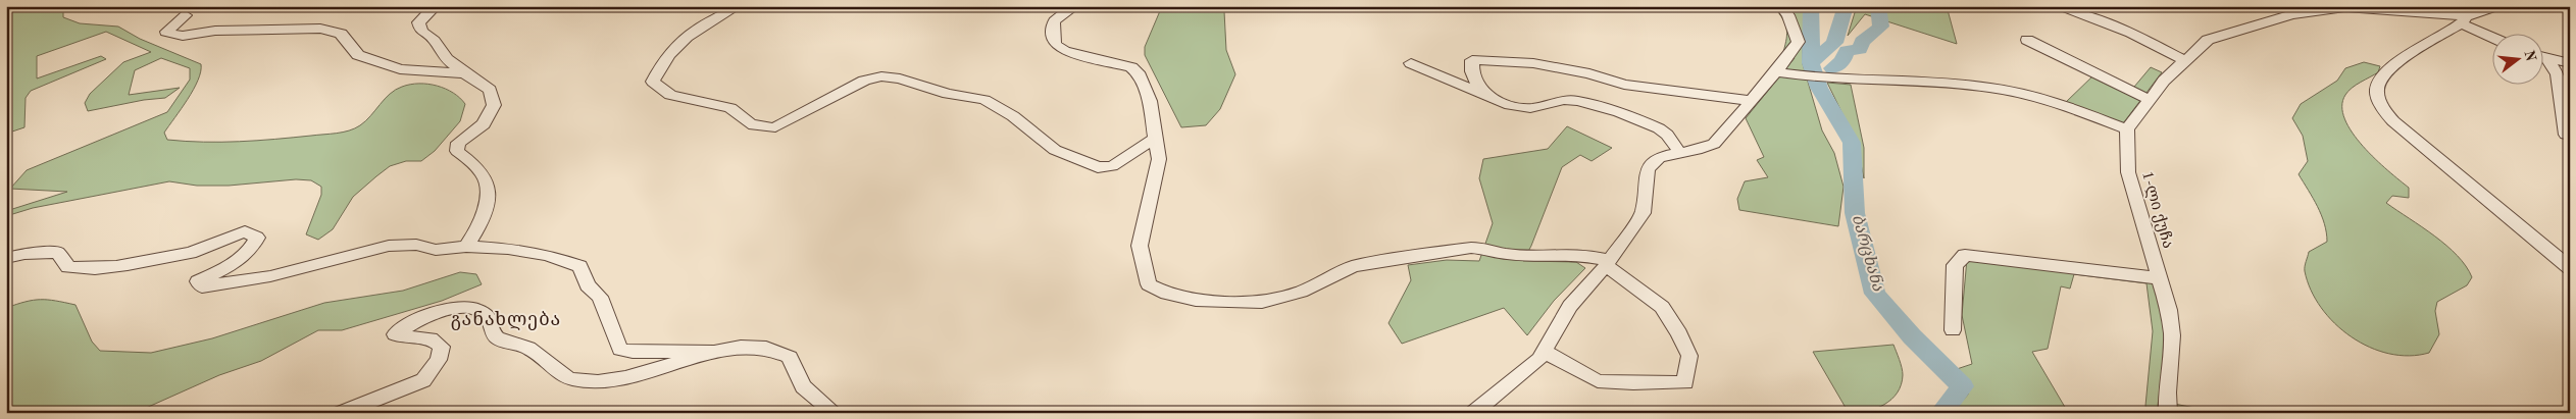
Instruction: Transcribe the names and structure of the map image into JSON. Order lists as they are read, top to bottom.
{
  "streets": {
    "street": ["1-ლი ქუჩა"]
  },
  "districts": ["განახლება"],
  "water": ["ბარცხანა"],
  "north": "right"
}
